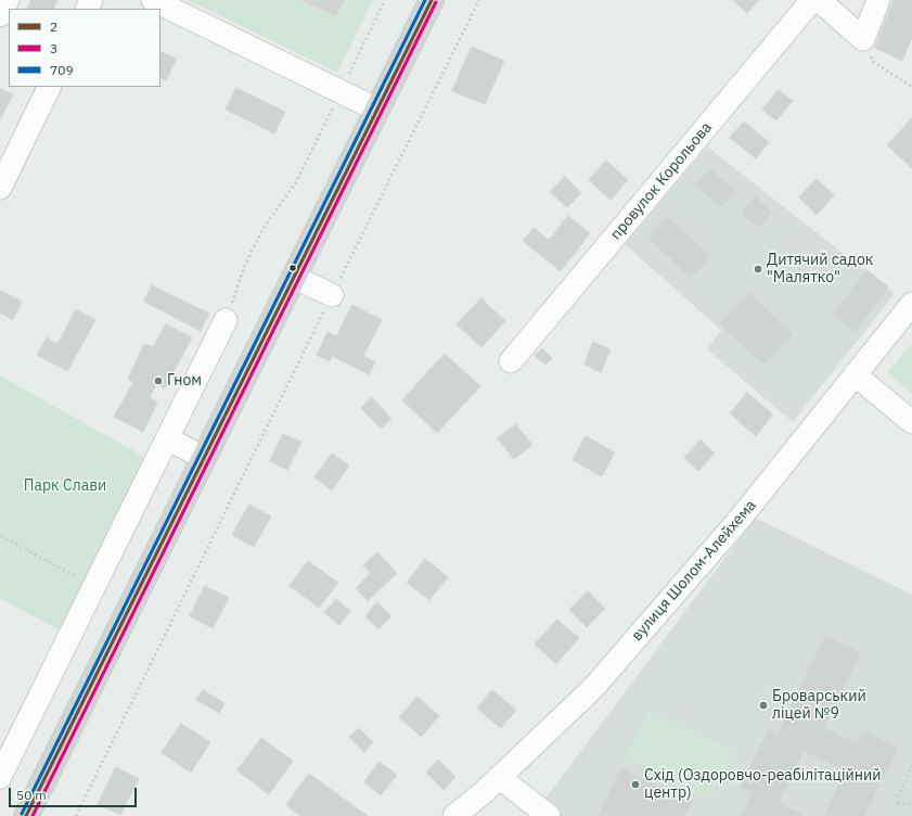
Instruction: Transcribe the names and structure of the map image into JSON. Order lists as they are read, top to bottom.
{
  "streets": {
    "street": ["провулок Корольова", "вулиця Шолом-Алейхема"]
  },
  "parks": ["Парк Слави"],
  "places": [
    "Дитячий садок \"Малятко\"",
    "Гном",
    "Броварський ліцей №9",
    "Схід (Оздоровчо-реабілітаційний центр)"
  ],
  "lines": ["transit line 2", "transit line 709", "transit line 3"],
  "legend": ["2", "3", "709"],
  "scale_bar": "50 m"
}
